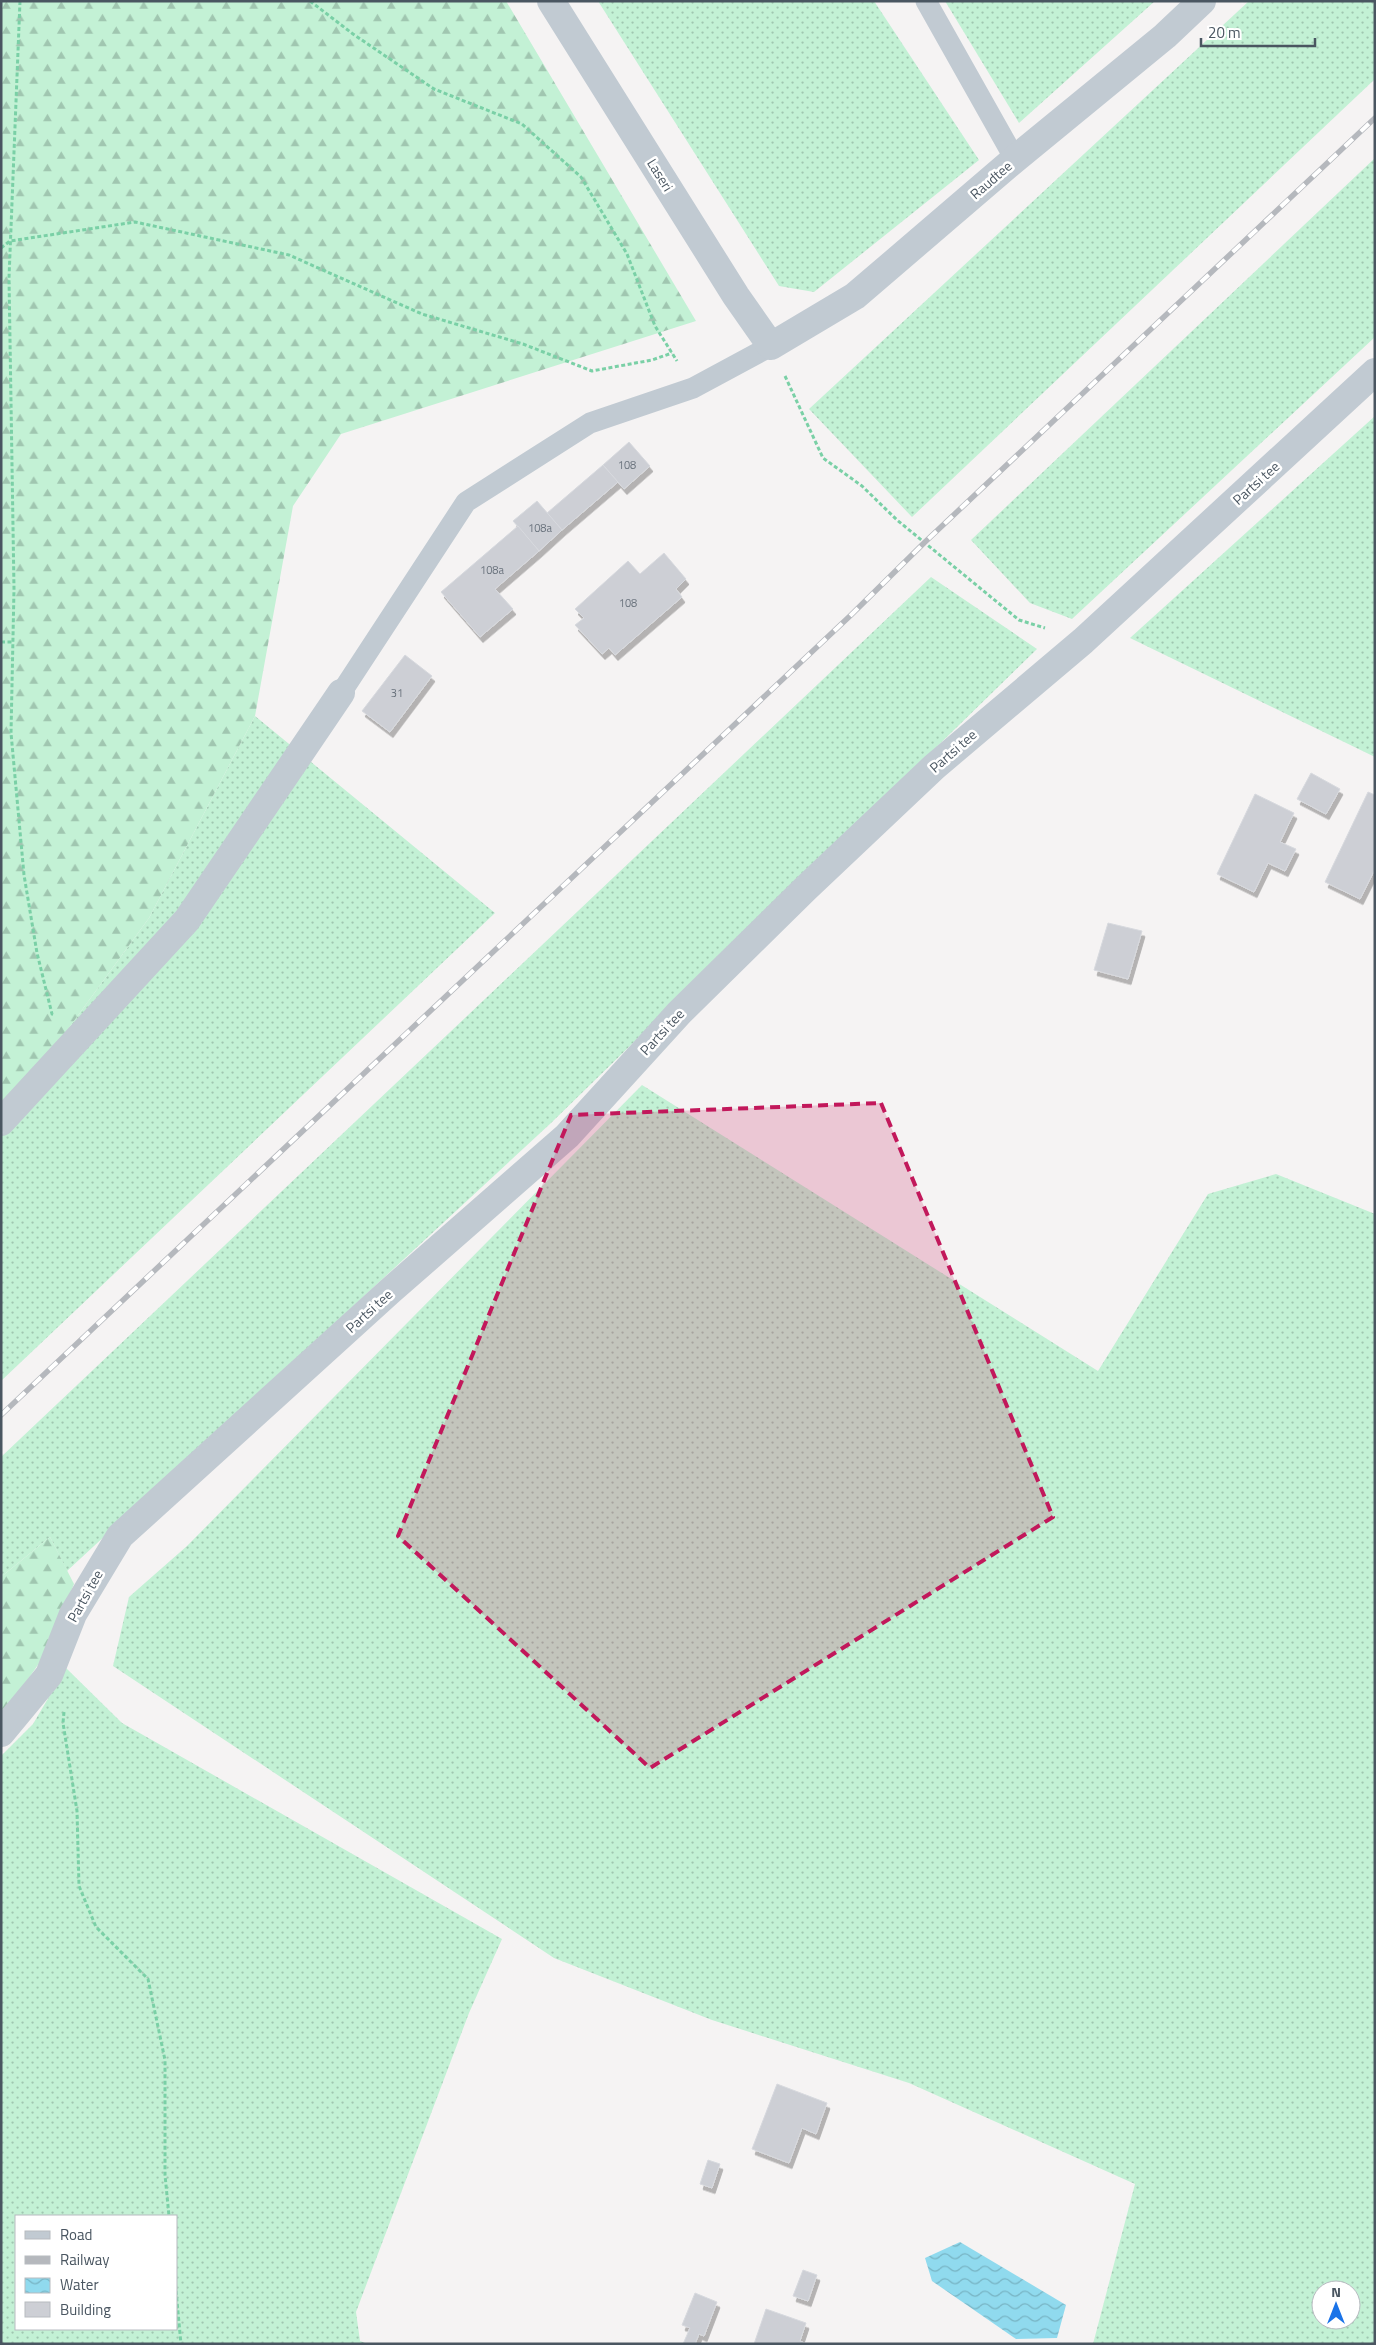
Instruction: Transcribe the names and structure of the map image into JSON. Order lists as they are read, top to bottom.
{
  "streets": {
    "street": ["Laseri", "Raudtee", "Partsi tee"]
  },
  "crossings": [
    ["Laseri", "Raudtee"]
  ],
  "house_numbers": [
    "108",
    "108a",
    "108a",
    "108",
    "31"
  ],
  "legend": [
    "Road",
    "Railway",
    "Water",
    "Building"
  ],
  "scale_bar": "20 m",
  "north": "top"
}
